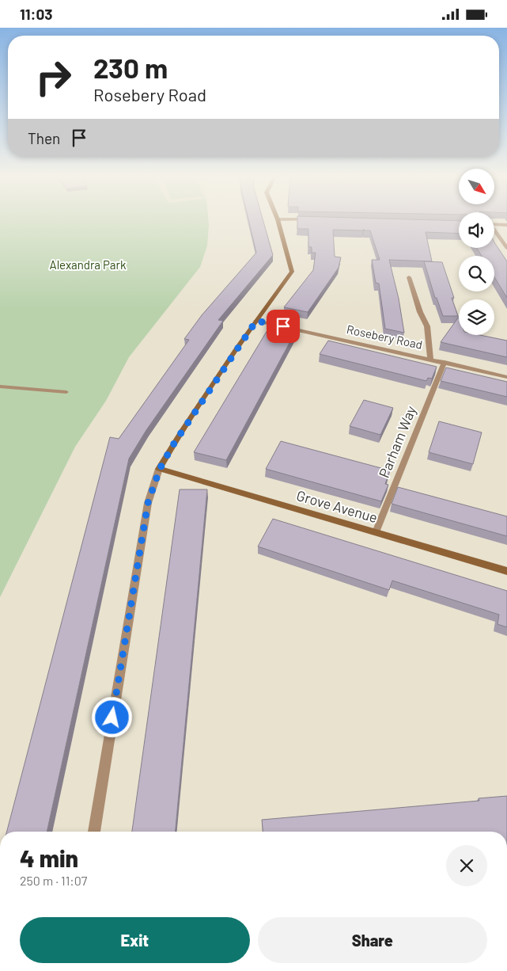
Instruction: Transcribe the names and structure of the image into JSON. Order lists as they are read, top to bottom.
{
  "streets": {
    "street": ["Rosebery Road", "Parham Way", "Grove Avenue"]
  },
  "crossings": [
    ["Rosebery Road", "Parham Way"],
    ["Parham Way", "Grove Avenue"]
  ],
  "parks": ["Alexandra Park"],
  "north": "bottom right",
  "page": {
    "status": "11:03",
    "turn": ["230 m", "Rosebery Road"],
    "then": "Then",
    "heading": ["4 min", "250 m · 11:07"],
    "buttons": ["Exit", "Share"]
  }
}
